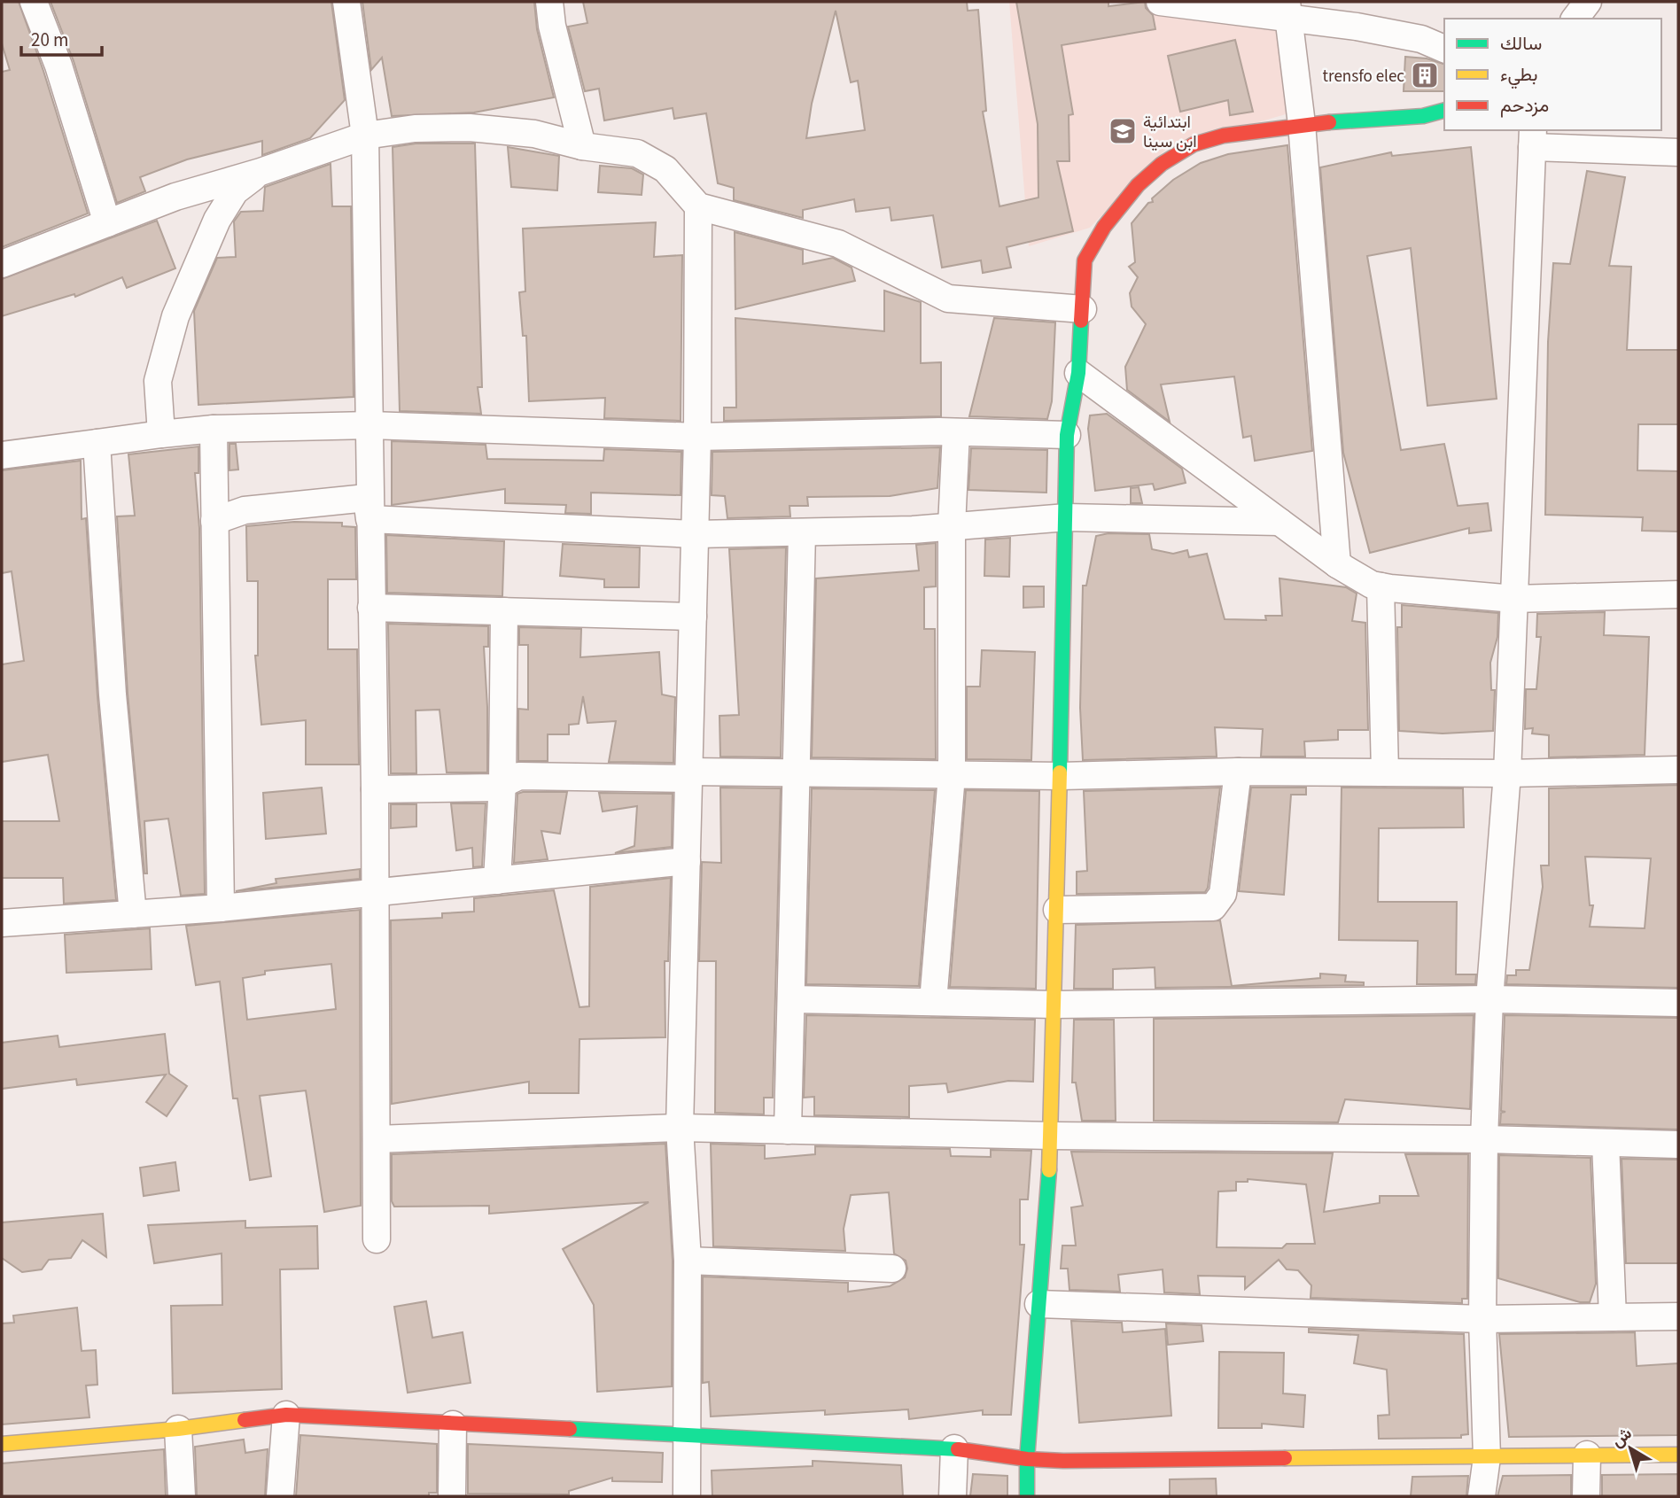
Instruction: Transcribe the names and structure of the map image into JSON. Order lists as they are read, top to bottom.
{
  "places": {
    "building": ["trensfo elec"],
    "school or university": ["ابتدائية ابن سينا"]
  },
  "legend": ["سالك", "بطيء", "مزدحم"],
  "scale_bar": "20 m",
  "north": "top left"
}
